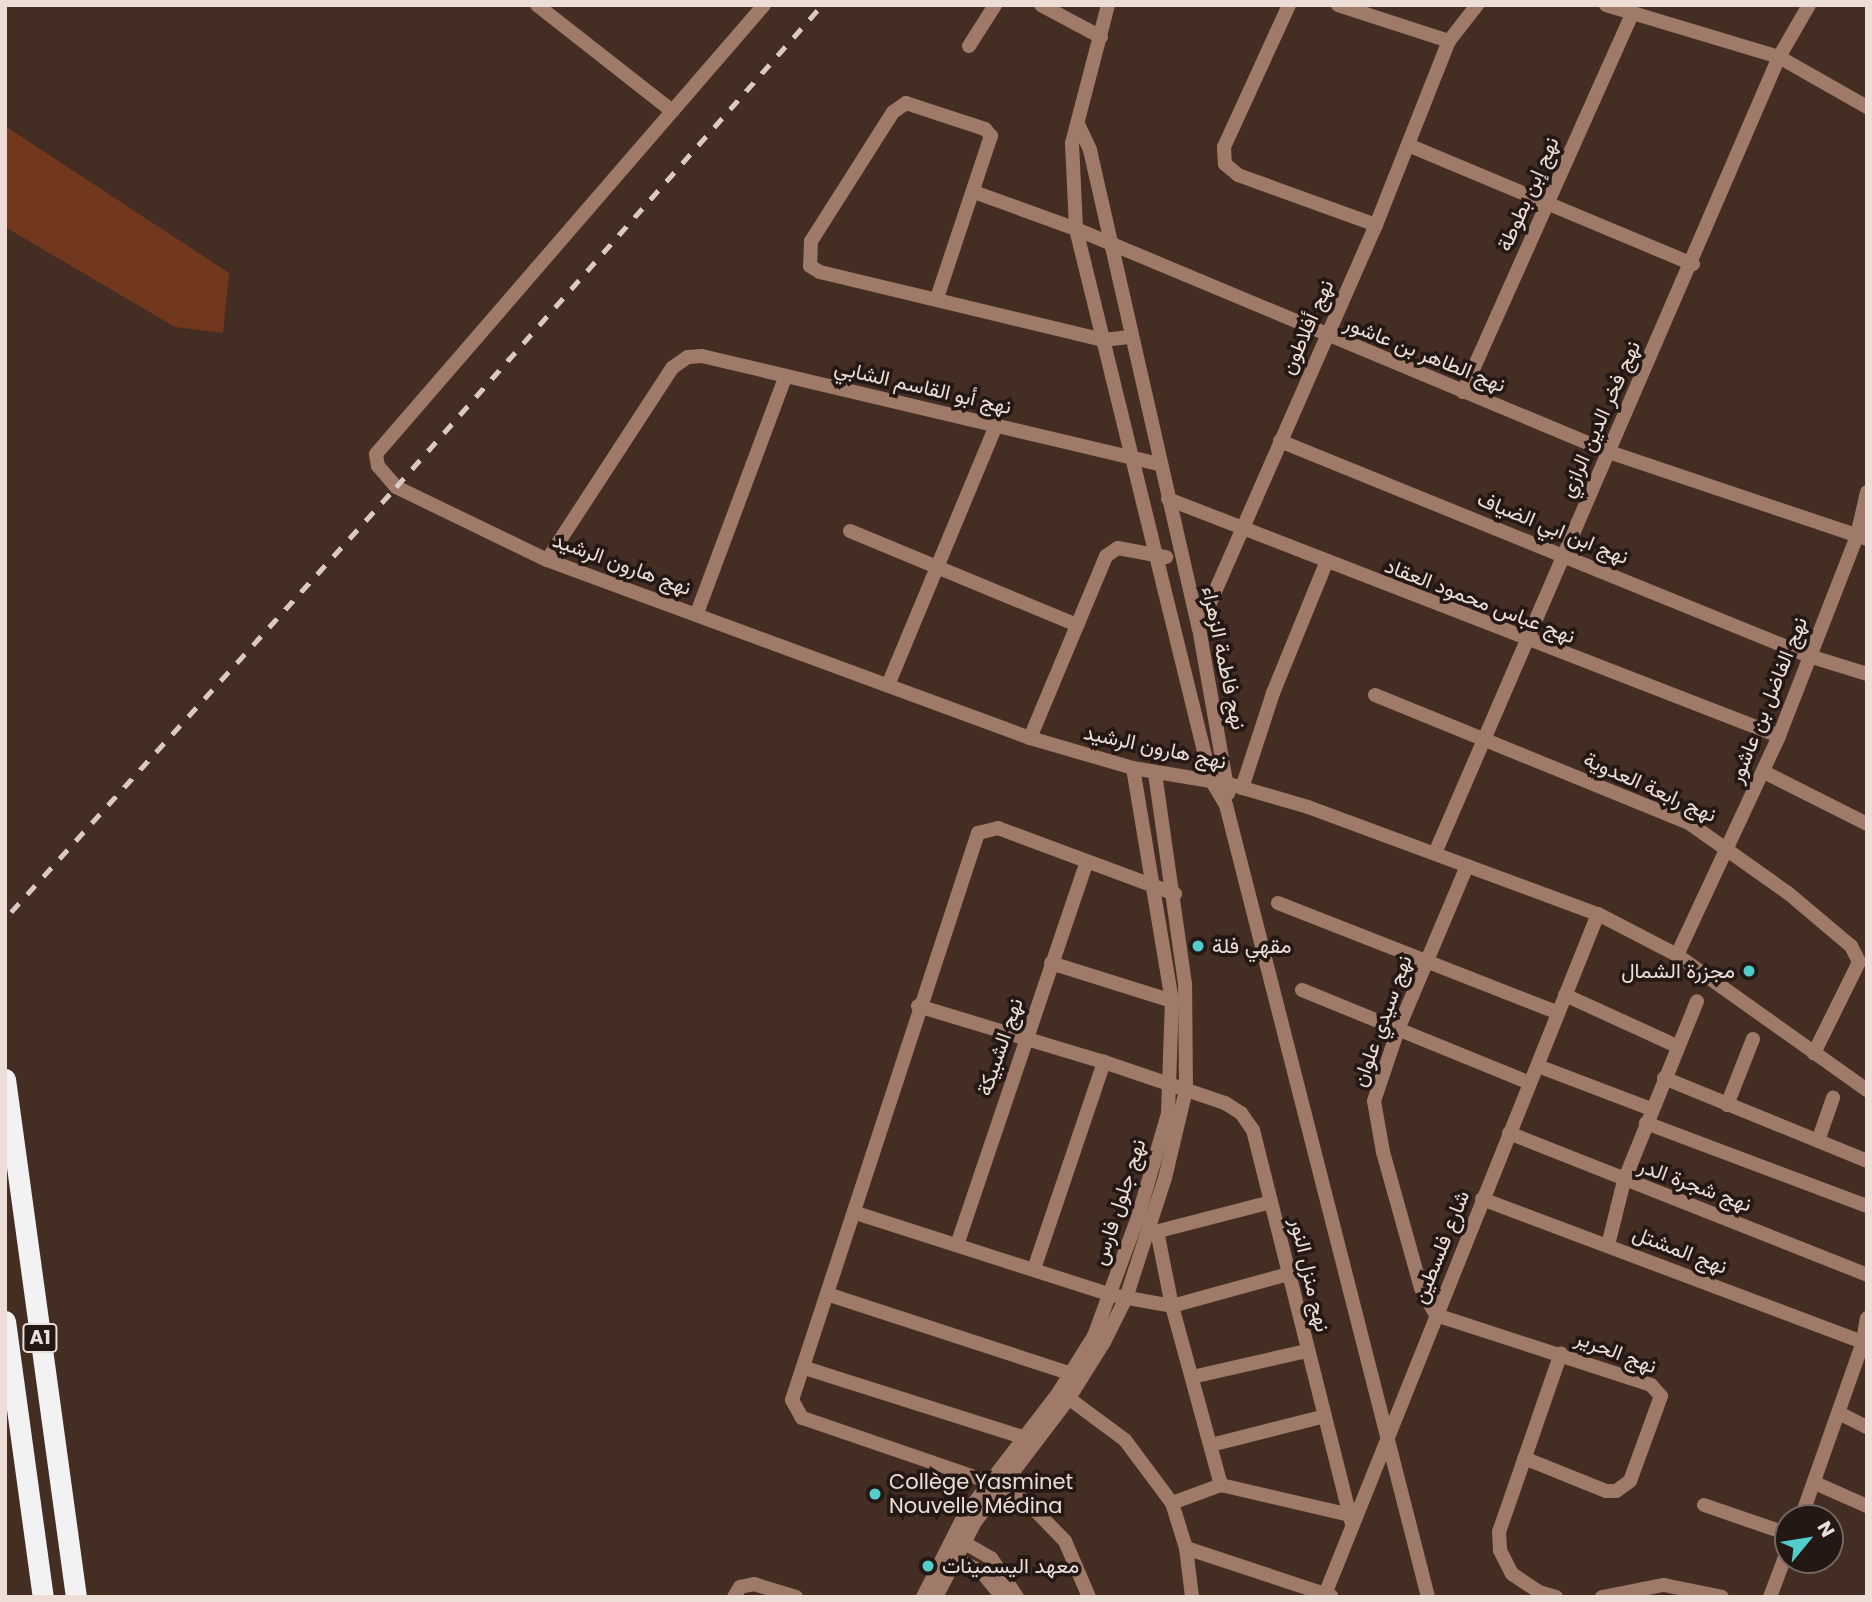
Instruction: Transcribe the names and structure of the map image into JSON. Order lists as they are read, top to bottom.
{
  "streets": {
    "highway": ["A1"],
    "street": [
      "نهج إبن بطوطة",
      "نهج أفلاطون",
      "نهج الطاهر بن عاشور",
      "نهج أبو القاسم الشابي",
      "نهج فخر الدين الرازي",
      "نهج ابن ابي الضياف",
      "نهج هارون الرشيد",
      "نهج عباس محمود العقاد",
      "نهج فاطمة الزهراء",
      "نهج الفاضل بن عاشور",
      "نهج رابعة العدوية",
      "نهج سيدي علوان",
      "نهج الشبيكة",
      "نهج شجرة الدر",
      "نهج جلول فارس",
      "شارع فلسطين",
      "نهج المشتل",
      "نهج منزل النور",
      "نهج الحرير"
    ]
  },
  "crossings": [
    ["نهج إبن بطوطة", "نهج الطاهر بن عاشور"],
    ["نهج أفلاطون", "نهج الطاهر بن عاشور"],
    ["نهج أفلاطون", "نهج ابن ابي الضياف"],
    ["نهج أفلاطون", "نهج عباس محمود العقاد"],
    ["نهج أفلاطون", "نهج فاطمة الزهراء"],
    ["نهج الطاهر بن عاشور", "نهج فخر الدين الرازي"],
    ["نهج الطاهر بن عاشور", "نهج فاطمة الزهراء"],
    ["نهج الطاهر بن عاشور", "نهج الفاضل بن عاشور"],
    ["نهج أبو القاسم الشابي", "نهج هارون الرشيد"],
    ["نهج أبو القاسم الشابي", "نهج فاطمة الزهراء"],
    ["نهج فخر الدين الرازي", "نهج ابن ابي الضياف"],
    ["نهج فخر الدين الرازي", "نهج هارون الرشيد"],
    ["نهج فخر الدين الرازي", "نهج عباس محمود العقاد"],
    ["نهج فخر الدين الرازي", "نهج رابعة العدوية"],
    ["نهج ابن ابي الضياف", "نهج الفاضل بن عاشور"],
    ["نهج هارون الرشيد", "نهج فاطمة الزهراء"],
    ["نهج هارون الرشيد", "نهج الفاضل بن عاشور"],
    ["نهج هارون الرشيد", "نهج رابعة العدوية"],
    ["نهج هارون الرشيد", "نهج سيدي علوان"],
    ["نهج هارون الرشيد", "نهج جلول فارس"],
    ["نهج هارون الرشيد", "شارع فلسطين"],
    ["نهج عباس محمود العقاد", "نهج فاطمة الزهراء"],
    ["نهج عباس محمود العقاد", "نهج الفاضل بن عاشور"],
    ["نهج الفاضل بن عاشور", "نهج رابعة العدوية"],
    ["نهج سيدي علوان", "شارع فلسطين"],
    ["نهج سيدي علوان", "نهج الحرير"],
    ["نهج الشبيكة", "نهج منزل النور"],
    ["نهج شجرة الدر", "شارع فلسطين"],
    ["نهج جلول فارس", "نهج منزل النور"],
    ["شارع فلسطين", "نهج المشتل"],
    ["شارع فلسطين", "نهج منزل النور"],
    ["شارع فلسطين", "نهج الحرير"]
  ],
  "places": [
    "مقهي فلة",
    "مجزرة الشمال",
    "Collège Yasminet Nouvelle Médina",
    "معهد اليسمينات"
  ],
  "north": "top right"
}
